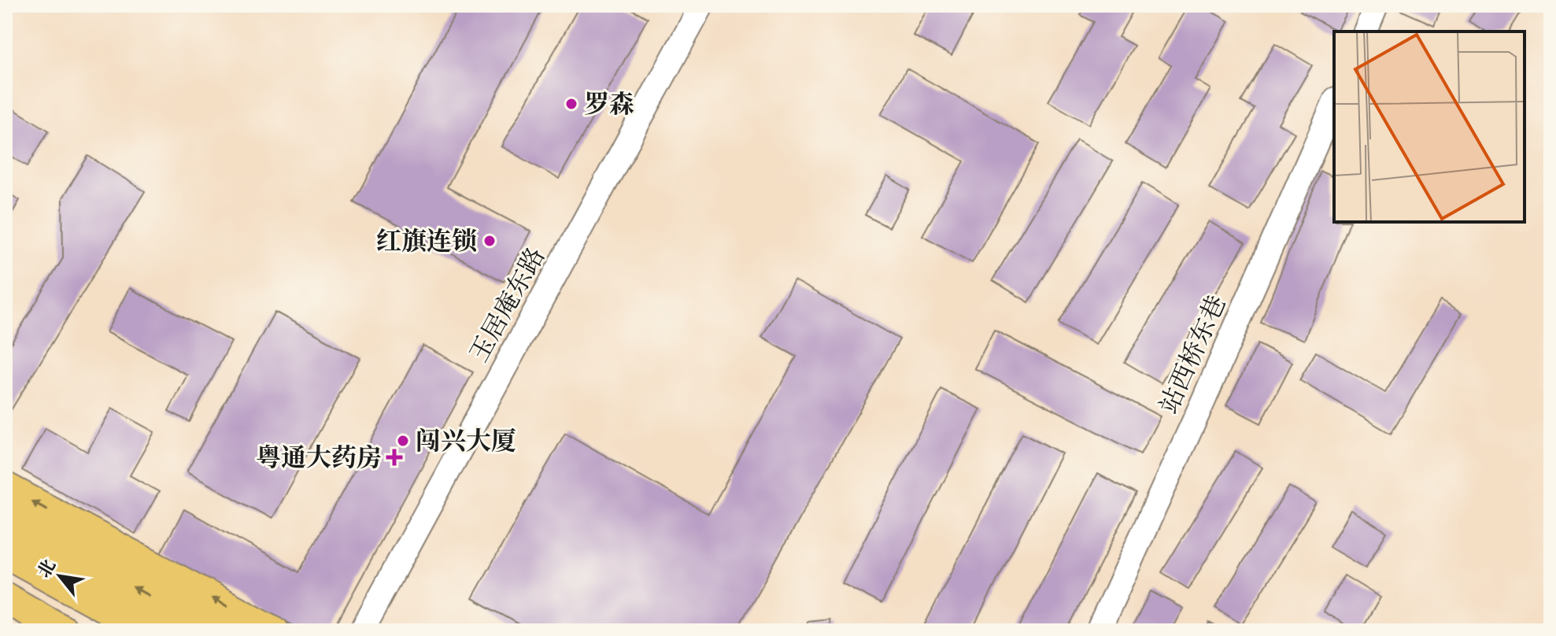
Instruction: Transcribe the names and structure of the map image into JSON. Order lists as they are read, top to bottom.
{
  "streets": {
    "street": ["玉居庵东路", "站西桥东巷"]
  },
  "places": {
    "other": ["罗森", "红旗连锁", "闯兴大厦"],
    "health": ["粤通大药房"]
  },
  "north": "top left"
}
